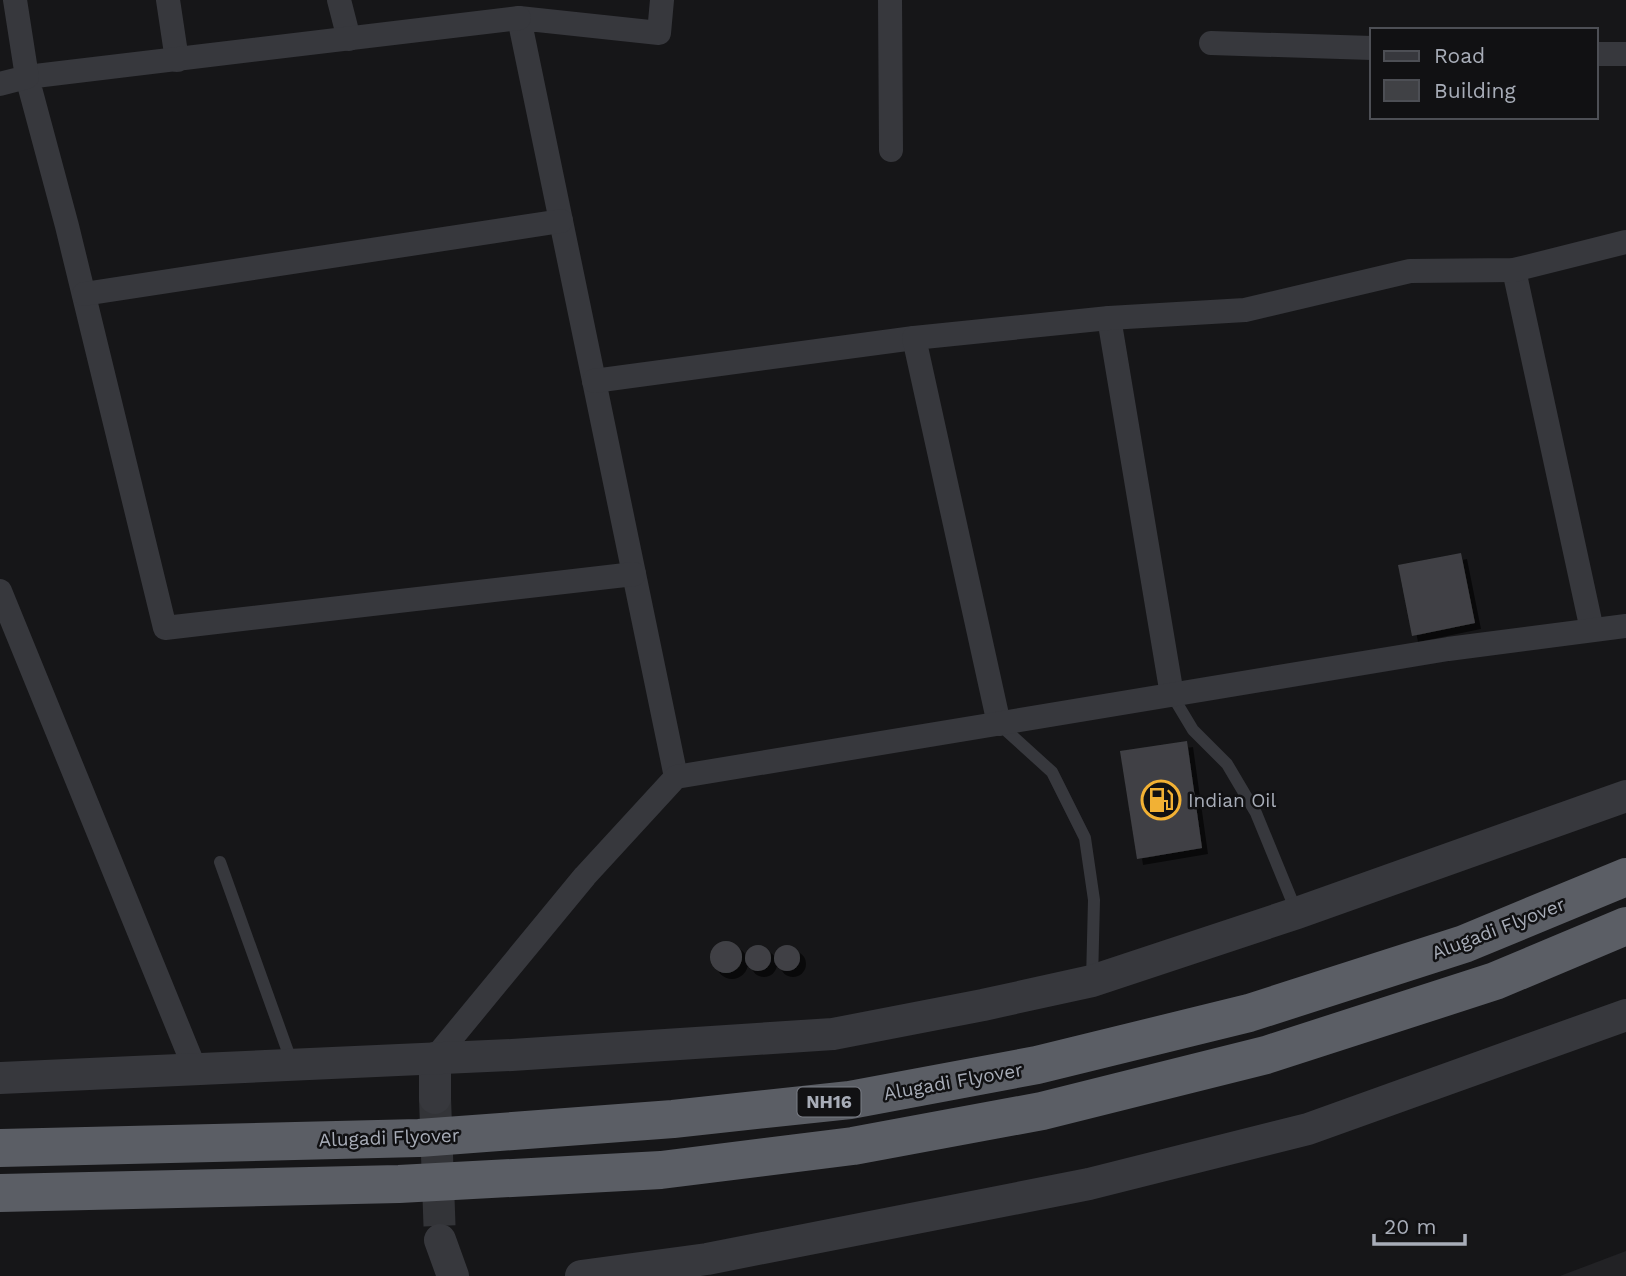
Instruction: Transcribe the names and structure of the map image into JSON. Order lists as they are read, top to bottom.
{
  "streets": {
    "highway": ["Alugadi Flyover", "NH16"]
  },
  "places": {
    "fuel station": ["Indian Oil"]
  },
  "legend": ["Road", "Building"],
  "scale_bar": "20 m"
}
